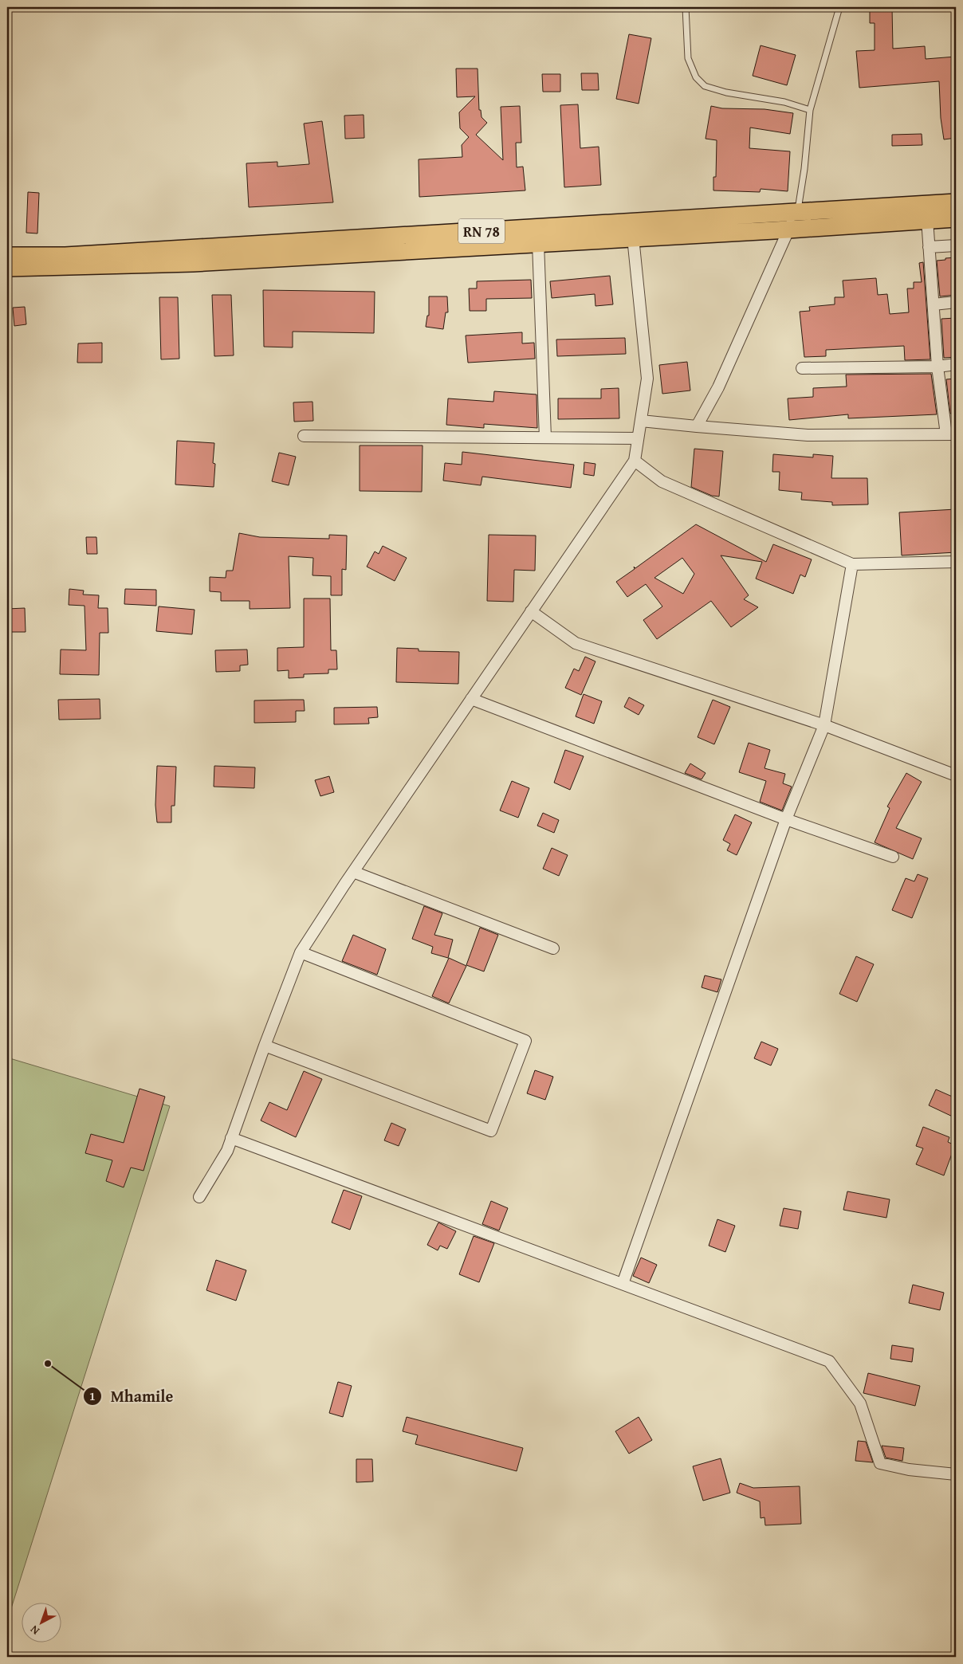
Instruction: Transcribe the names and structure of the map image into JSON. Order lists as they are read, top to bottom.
{
  "streets": {
    "main road": ["RN 78"]
  },
  "places": ["Mhamile"],
  "north": "bottom left"
}
